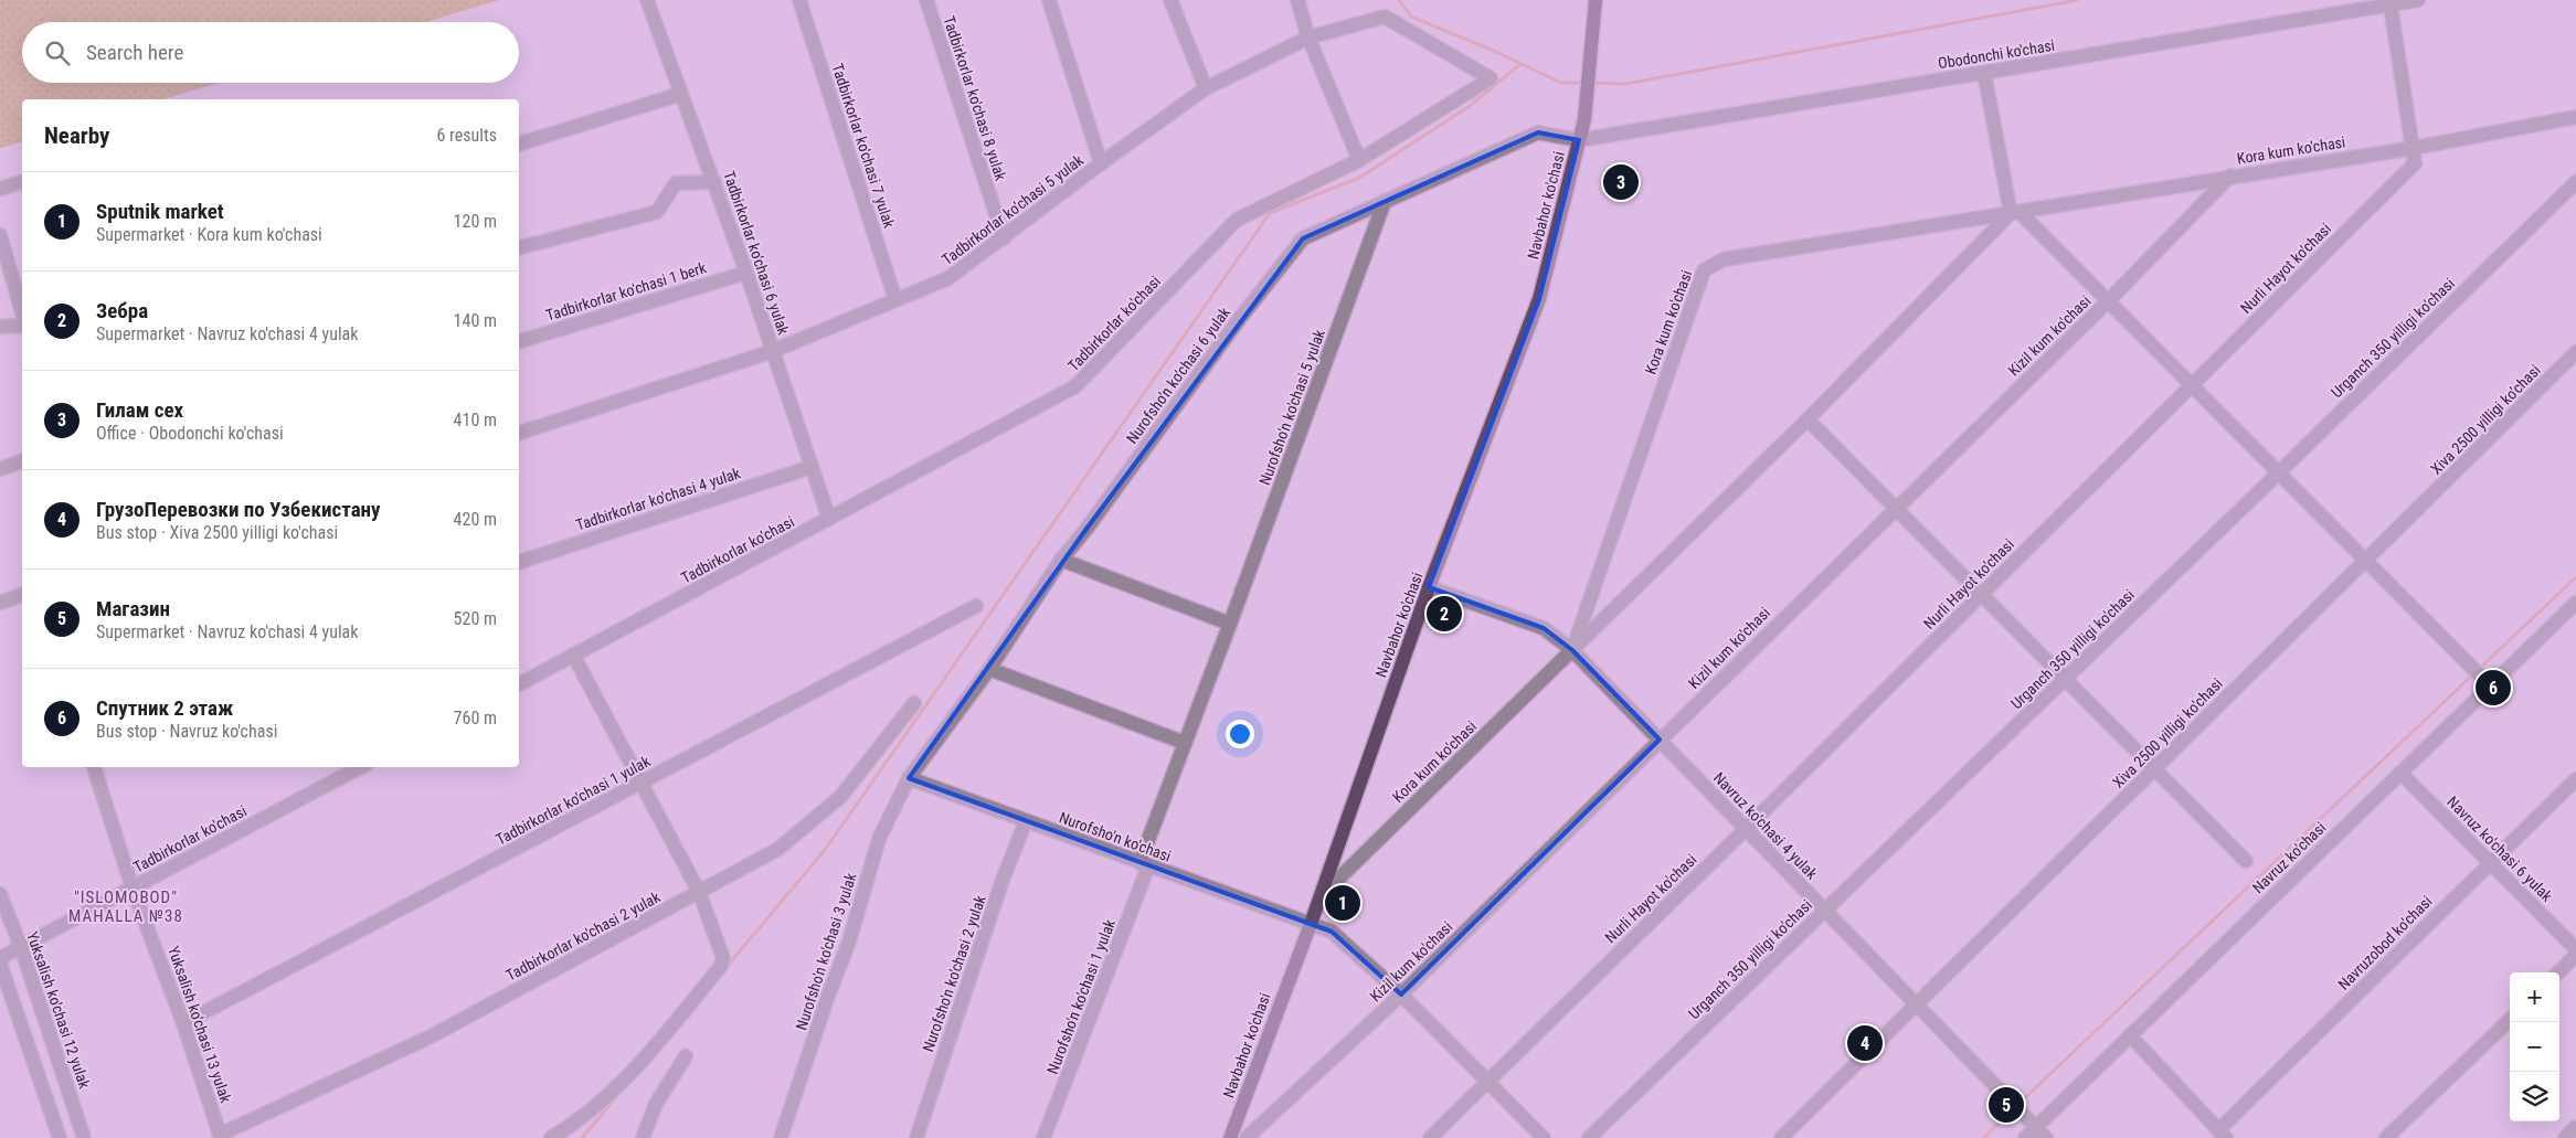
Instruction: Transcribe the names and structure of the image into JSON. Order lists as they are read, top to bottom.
{
  "streets": {
    "main road": ["Navbahor ko'chasi"],
    "street": [
      "Obodonchi ko'chasi",
      "Tadbirkorlar ko'chasi 8 yulak",
      "Tadbirkorlar ko'chasi 7 yulak",
      "Kora kum ko'chasi",
      "Tadbirkorlar ko'chasi 5 yulak",
      "Tadbirkorlar ko'chasi 6 yulak",
      "Nurli Hayot ko'chasi",
      "Tadbirkorlar ko'chasi 1 berk",
      "Tadbirkorlar ko'chasi",
      "Kizil kum ko'chasi",
      "Urganch 350 yilligi ko'chasi",
      "Nurofsho'n ko'chasi 6 yulak",
      "Nurofsho'n ko'chasi 5 yulak",
      "Xiva 2500 yilligi ko'chasi",
      "Tadbirkorlar ko'chasi 4 yulak",
      "Tadbirkorlar ko'chasi 1 yulak",
      "Navruz ko'chasi 4 yulak",
      "Nurofsho'n ko'chasi",
      "Navruz ko'chasi 6 yulak",
      "Navruz ko'chasi",
      "Tadbirkorlar ko'chasi 2 yulak",
      "Navruzobod ko'chasi",
      "Nurofsho'n ko'chasi 3 yulak",
      "Nurofsho'n ko'chasi 2 yulak",
      "Nurofsho'n ko'chasi 1 yulak",
      "Yuksalish ko'chasi 12 yulak",
      "Yuksalish ko'chasi 13 yulak"
    ]
  },
  "crossings": [
    ["Obodonchi ko'chasi", "Navbahor ko'chasi"],
    ["Obodonchi ko'chasi", "Nurli Hayot ko'chasi"],
    ["Obodonchi ko'chasi", "Nurofsho'n ko'chasi 6 yulak"],
    ["Tadbirkorlar ko'chasi 8 yulak", "Tadbirkorlar ko'chasi 5 yulak"],
    ["Tadbirkorlar ko'chasi 7 yulak", "Tadbirkorlar ko'chasi 5 yulak"],
    ["Kora kum ko'chasi", "Navbahor ko'chasi"],
    ["Kora kum ko'chasi", "Nurli Hayot ko'chasi"],
    ["Kora kum ko'chasi", "Kizil kum ko'chasi"],
    ["Kora kum ko'chasi", "Navruz ko'chasi 4 yulak"],
    ["Navbahor ko'chasi", "Nurofsho'n ko'chasi 6 yulak"],
    ["Navbahor ko'chasi", "Navruz ko'chasi 4 yulak"],
    ["Navbahor ko'chasi", "Nurofsho'n ko'chasi"],
    ["Tadbirkorlar ko'chasi 5 yulak", "Tadbirkorlar ko'chasi 6 yulak"],
    ["Tadbirkorlar ko'chasi 5 yulak", "Tadbirkorlar ko'chasi"],
    ["Tadbirkorlar ko'chasi 6 yulak", "Tadbirkorlar ko'chasi 1 berk"],
    ["Tadbirkorlar ko'chasi 6 yulak", "Tadbirkorlar ko'chasi"],
    ["Tadbirkorlar ko'chasi 6 yulak", "Tadbirkorlar ko'chasi 4 yulak"],
    ["Nurli Hayot ko'chasi", "Navruz ko'chasi 4 yulak"],
    ["Nurli Hayot ko'chasi", "Nurofsho'n ko'chasi"],
    ["Tadbirkorlar ko'chasi", "Yuksalish ko'chasi 12 yulak"],
    ["Tadbirkorlar ko'chasi", "Yuksalish ko'chasi 13 yulak"],
    ["Kizil kum ko'chasi", "Navruz ko'chasi 4 yulak"],
    ["Kizil kum ko'chasi", "Nurofsho'n ko'chasi"],
    ["Urganch 350 yilligi ko'chasi", "Navruz ko'chasi 4 yulak"],
    ["Nurofsho'n ko'chasi 6 yulak", "Nurofsho'n ko'chasi 5 yulak"],
    ["Nurofsho'n ko'chasi 6 yulak", "Nurofsho'n ko'chasi"],
    ["Nurofsho'n ko'chasi 6 yulak", "Nurofsho'n ko'chasi 3 yulak"],
    ["Nurofsho'n ko'chasi 5 yulak", "Nurofsho'n ko'chasi"],
    ["Nurofsho'n ko'chasi 5 yulak", "Nurofsho'n ko'chasi 1 yulak"],
    ["Xiva 2500 yilligi ko'chasi", "Navruz ko'chasi 4 yulak"],
    ["Tadbirkorlar ko'chasi 1 yulak", "Yuksalish ko'chasi 13 yulak"],
    ["Navruz ko'chasi 4 yulak", "Navruz ko'chasi"],
    ["Nurofsho'n ko'chasi", "Nurofsho'n ko'chasi 3 yulak"],
    ["Nurofsho'n ko'chasi", "Nurofsho'n ko'chasi 2 yulak"],
    ["Nurofsho'n ko'chasi", "Nurofsho'n ko'chasi 1 yulak"],
    ["Navruz ko'chasi 6 yulak", "Navruz ko'chasi"],
    ["Navruz ko'chasi 6 yulak", "Navruzobod ko'chasi"],
    ["Tadbirkorlar ko'chasi 2 yulak", "Yuksalish ko'chasi 13 yulak"]
  ],
  "districts": ["\"ISLOMOBOD\" MAHALLA №38"],
  "page": {
    "search": "Search here",
    "heading": ["Nearby", "6 results"],
    "pins": [
      "3",
      "2",
      "6",
      "1",
      "4",
      "5"
    ],
    "list": [
      {
        "mark": "1",
        "name": "Sputnik market",
        "note": "Supermarket · Kora kum ko'chasi",
        "value": "120 m"
      },
      {
        "mark": "2",
        "name": "Зебра",
        "note": "Supermarket · Navruz ko'chasi 4 yulak",
        "value": "140 m"
      },
      {
        "mark": "3",
        "name": "Гилам сех",
        "note": "Office · Obodonchi ko'chasi",
        "value": "410 m"
      },
      {
        "mark": "4",
        "name": "ГрузоПеревозки по Узбекистану",
        "note": "Bus stop · Xiva 2500 yilligi ko'chasi",
        "value": "420 m"
      },
      {
        "mark": "5",
        "name": "Магазин",
        "note": "Supermarket · Navruz ko'chasi 4 yulak",
        "value": "520 m"
      },
      {
        "mark": "6",
        "name": "Спутник 2 этаж",
        "note": "Bus stop · Navruz ko'chasi",
        "value": "760 m"
      }
    ],
    "map_buttons": ["+", "−"]
  }
}
